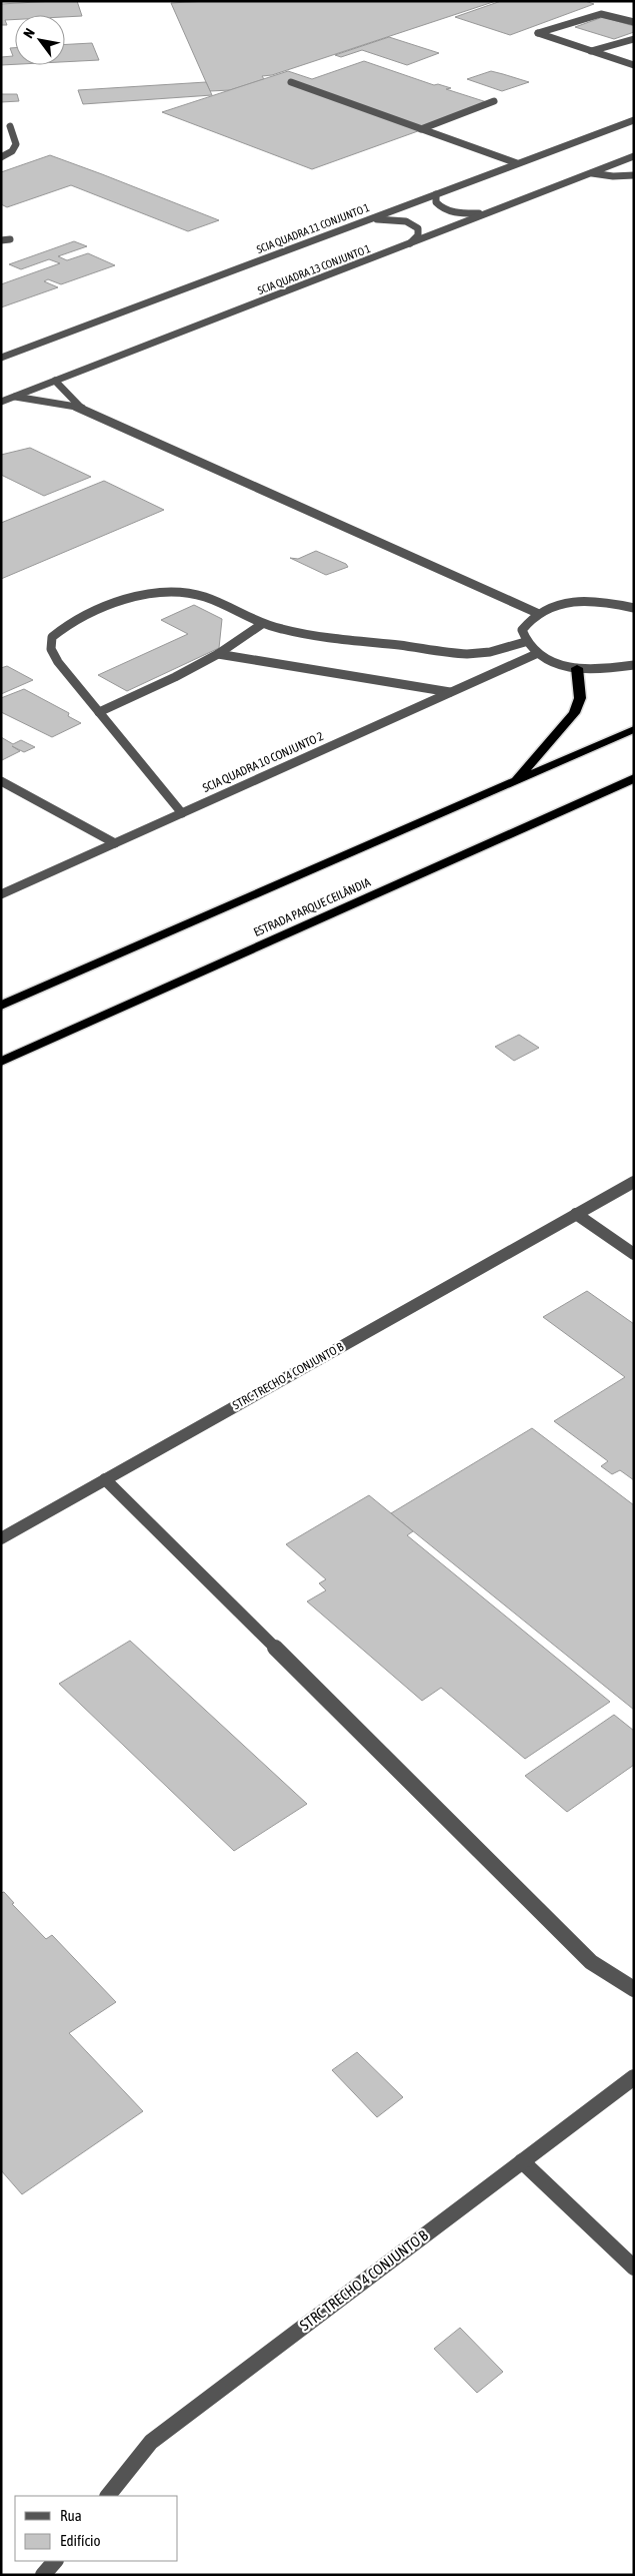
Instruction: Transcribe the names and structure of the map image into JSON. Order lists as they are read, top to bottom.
{
  "streets": {
    "highway": ["ESTRADA PARQUE CEILÂNDIA"],
    "street": [
      "SCIA QUADRA 11 CONJUNTO 1",
      "SCIA QUADRA 13 CONJUNTO 1",
      "SCIA QUADRA 10 CONJUNTO 2",
      "STRC TRECHO 4 CONJUNTO B"
    ]
  },
  "legend": ["Rua", "Edifício"],
  "north": "top left"
}
